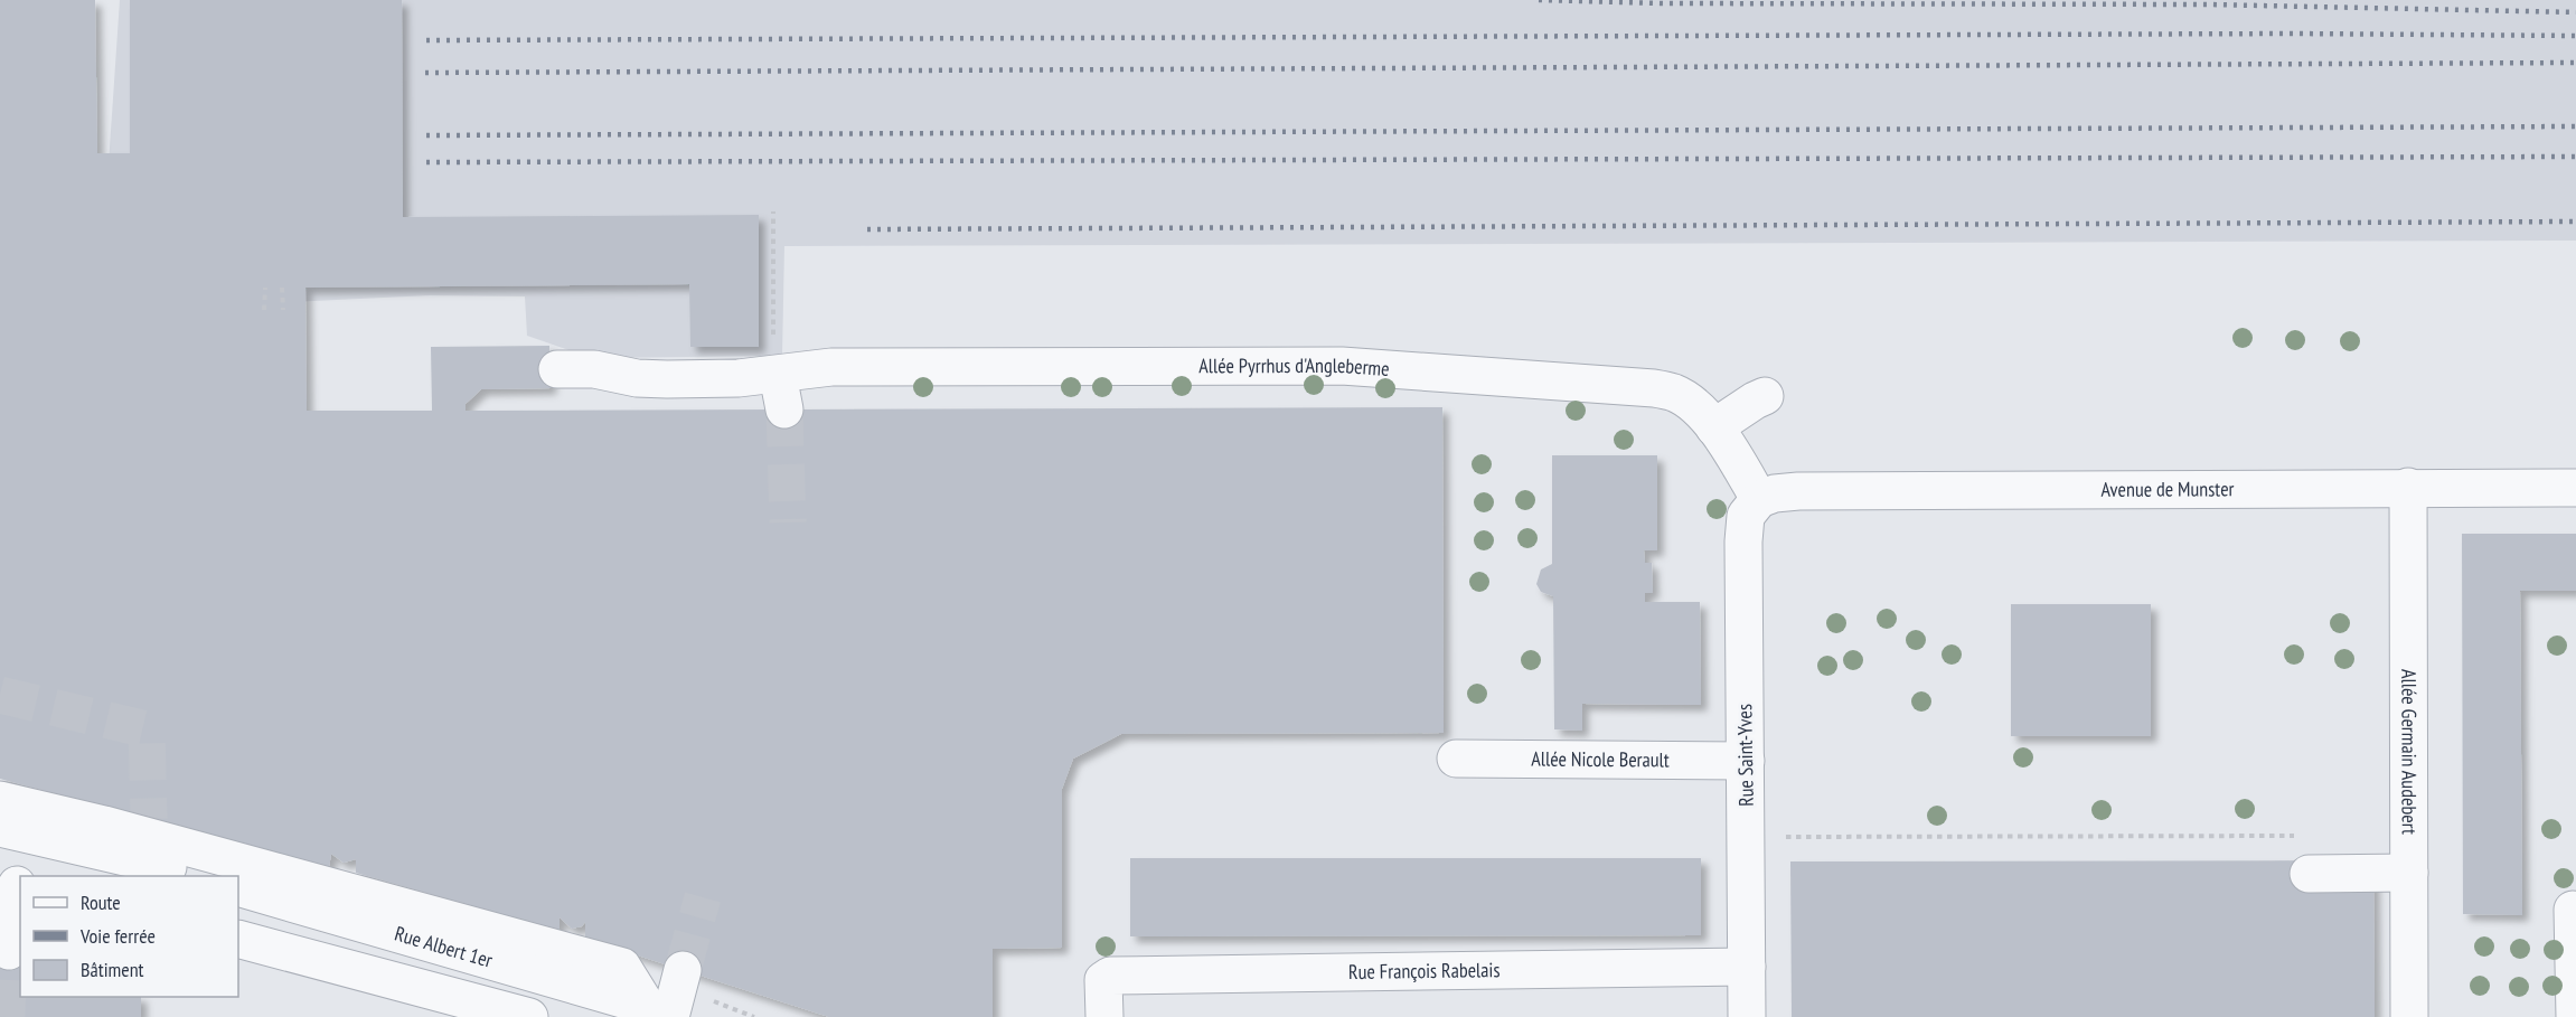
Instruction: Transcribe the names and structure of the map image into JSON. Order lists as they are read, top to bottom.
{
  "streets": {
    "street": [
      "Allée Pyrrhus d'Angleberme",
      "Avenue de Munster",
      "Allée Germain Audebert",
      "Rue Saint-Yves",
      "Allée Nicole Berault",
      "Rue Albert 1er",
      "Rue François Rabelais"
    ]
  },
  "crossings": [
    ["Allée Pyrrhus d'Angleberme", "Avenue de Munster"],
    ["Allée Pyrrhus d'Angleberme", "Rue Saint-Yves"],
    ["Avenue de Munster", "Allée Germain Audebert"],
    ["Avenue de Munster", "Rue Saint-Yves"],
    ["Rue Saint-Yves", "Allée Nicole Berault"],
    ["Rue Saint-Yves", "Rue François Rabelais"]
  ],
  "legend": ["Route", "Voie ferrée", "Bâtiment"]
}
